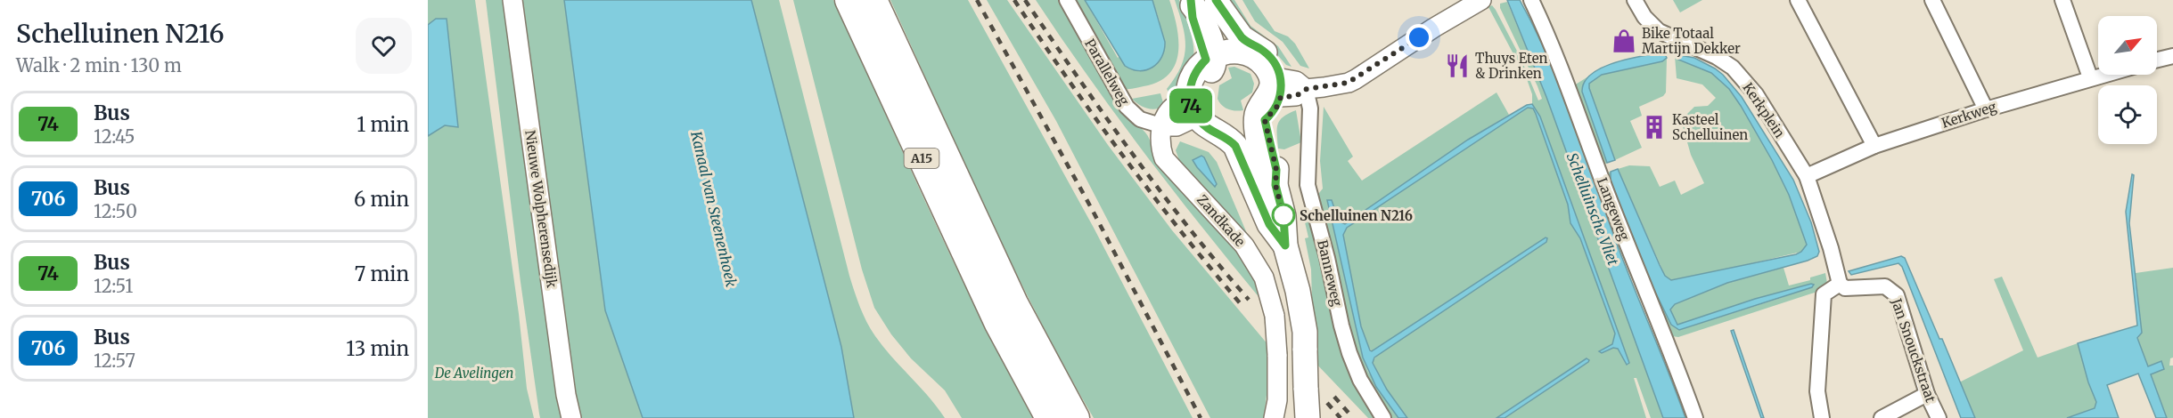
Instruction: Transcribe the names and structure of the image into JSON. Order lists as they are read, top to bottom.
{
  "streets": {
    "highway": ["A15"],
    "street": [
      "Parallelweg",
      "Kerkplein",
      "Kerkweg",
      "Nieuwe Wolpherensedijk",
      "Langeweg",
      "Zandkade",
      "Banneweg",
      "Jan Snouckstraat"
    ]
  },
  "crossings": [
    ["Parallelweg", "Zandkade"],
    ["Kerkplein", "Kerkweg"]
  ],
  "water": ["Kanaal van Steenenhoek", "Schelluinsche Vliet"],
  "parks": ["De Avelingen"],
  "places": {
    "shop": ["Bike Totaal Martijn Dekker"],
    "restaurant": ["Thuys Eten & Drinken"],
    "building": ["Kasteel Schelluinen"],
    "other": ["Schelluinen N216"]
  },
  "lines": ["bus line 74"],
  "north": "top right",
  "page": {
    "heading": ["Schelluinen N216", "Walk · 2 min · 130 m"],
    "on_map": "74",
    "list": [
      {
        "mark": "74",
        "name": "Bus",
        "note": "12:45",
        "value": "1 min"
      },
      {
        "mark": "706",
        "name": "Bus",
        "note": "12:50",
        "value": "6 min"
      },
      {
        "mark": "74",
        "name": "Bus",
        "note": "12:51",
        "value": "7 min"
      },
      {
        "mark": "706",
        "name": "Bus",
        "note": "12:57",
        "value": "13 min"
      }
    ]
  }
}
